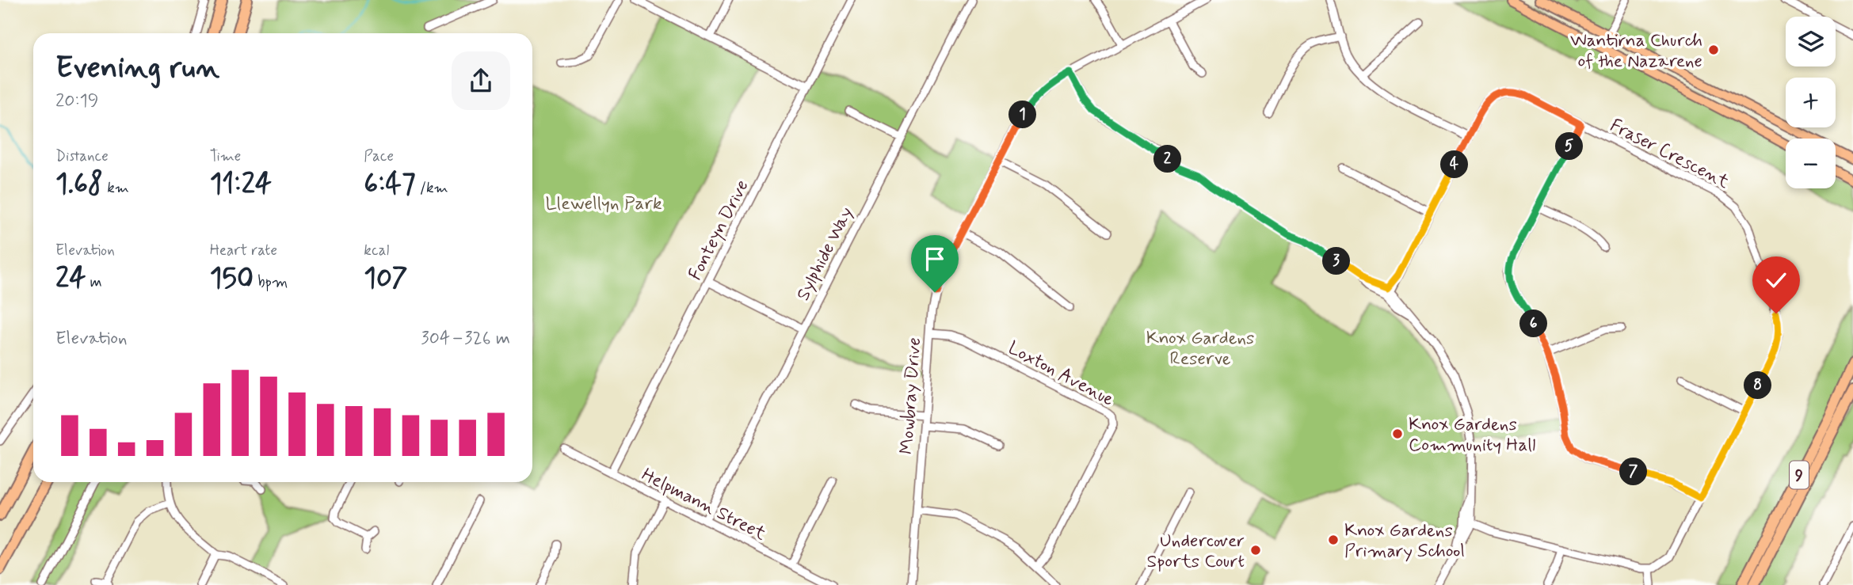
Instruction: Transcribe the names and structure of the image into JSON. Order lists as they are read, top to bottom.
{
  "streets": {
    "highway": ["9"],
    "street": [
      "Fraser Crescent",
      "Fonteyn Drive",
      "Sylphide Way",
      "Loxton Avenue",
      "Mowbray Drive",
      "Helpmann Street"
    ]
  },
  "crossings": [
    ["Fonteyn Drive", "Helpmann Street"],
    ["Sylphide Way", "Helpmann Street"],
    ["Loxton Avenue", "Mowbray Drive"]
  ],
  "parks": ["Llewellyn Park", "Knox Gardens Reserve"],
  "places": [
    "Wantirna Church of the Nazarene",
    "Knox Gardens Community Hall",
    "Knox Gardens Primary School",
    "Undercover Sports Court"
  ],
  "page": {
    "map_buttons": ["+", "−"],
    "heading": ["Evening run", "20:19"],
    "pins": [
      "1",
      "5",
      "2",
      "4",
      "3",
      "6",
      "8",
      "7"
    ],
    "stats": [
      ["Distance", "1.68 km"],
      ["Time", "11:24"],
      ["Pace", "6:47 /km"],
      ["Elevation", "24 m"],
      ["Heart rate", "150 bpm"],
      ["kcal", "107"]
    ],
    "chart": ["Elevation", "304–326 m"]
  }
}
